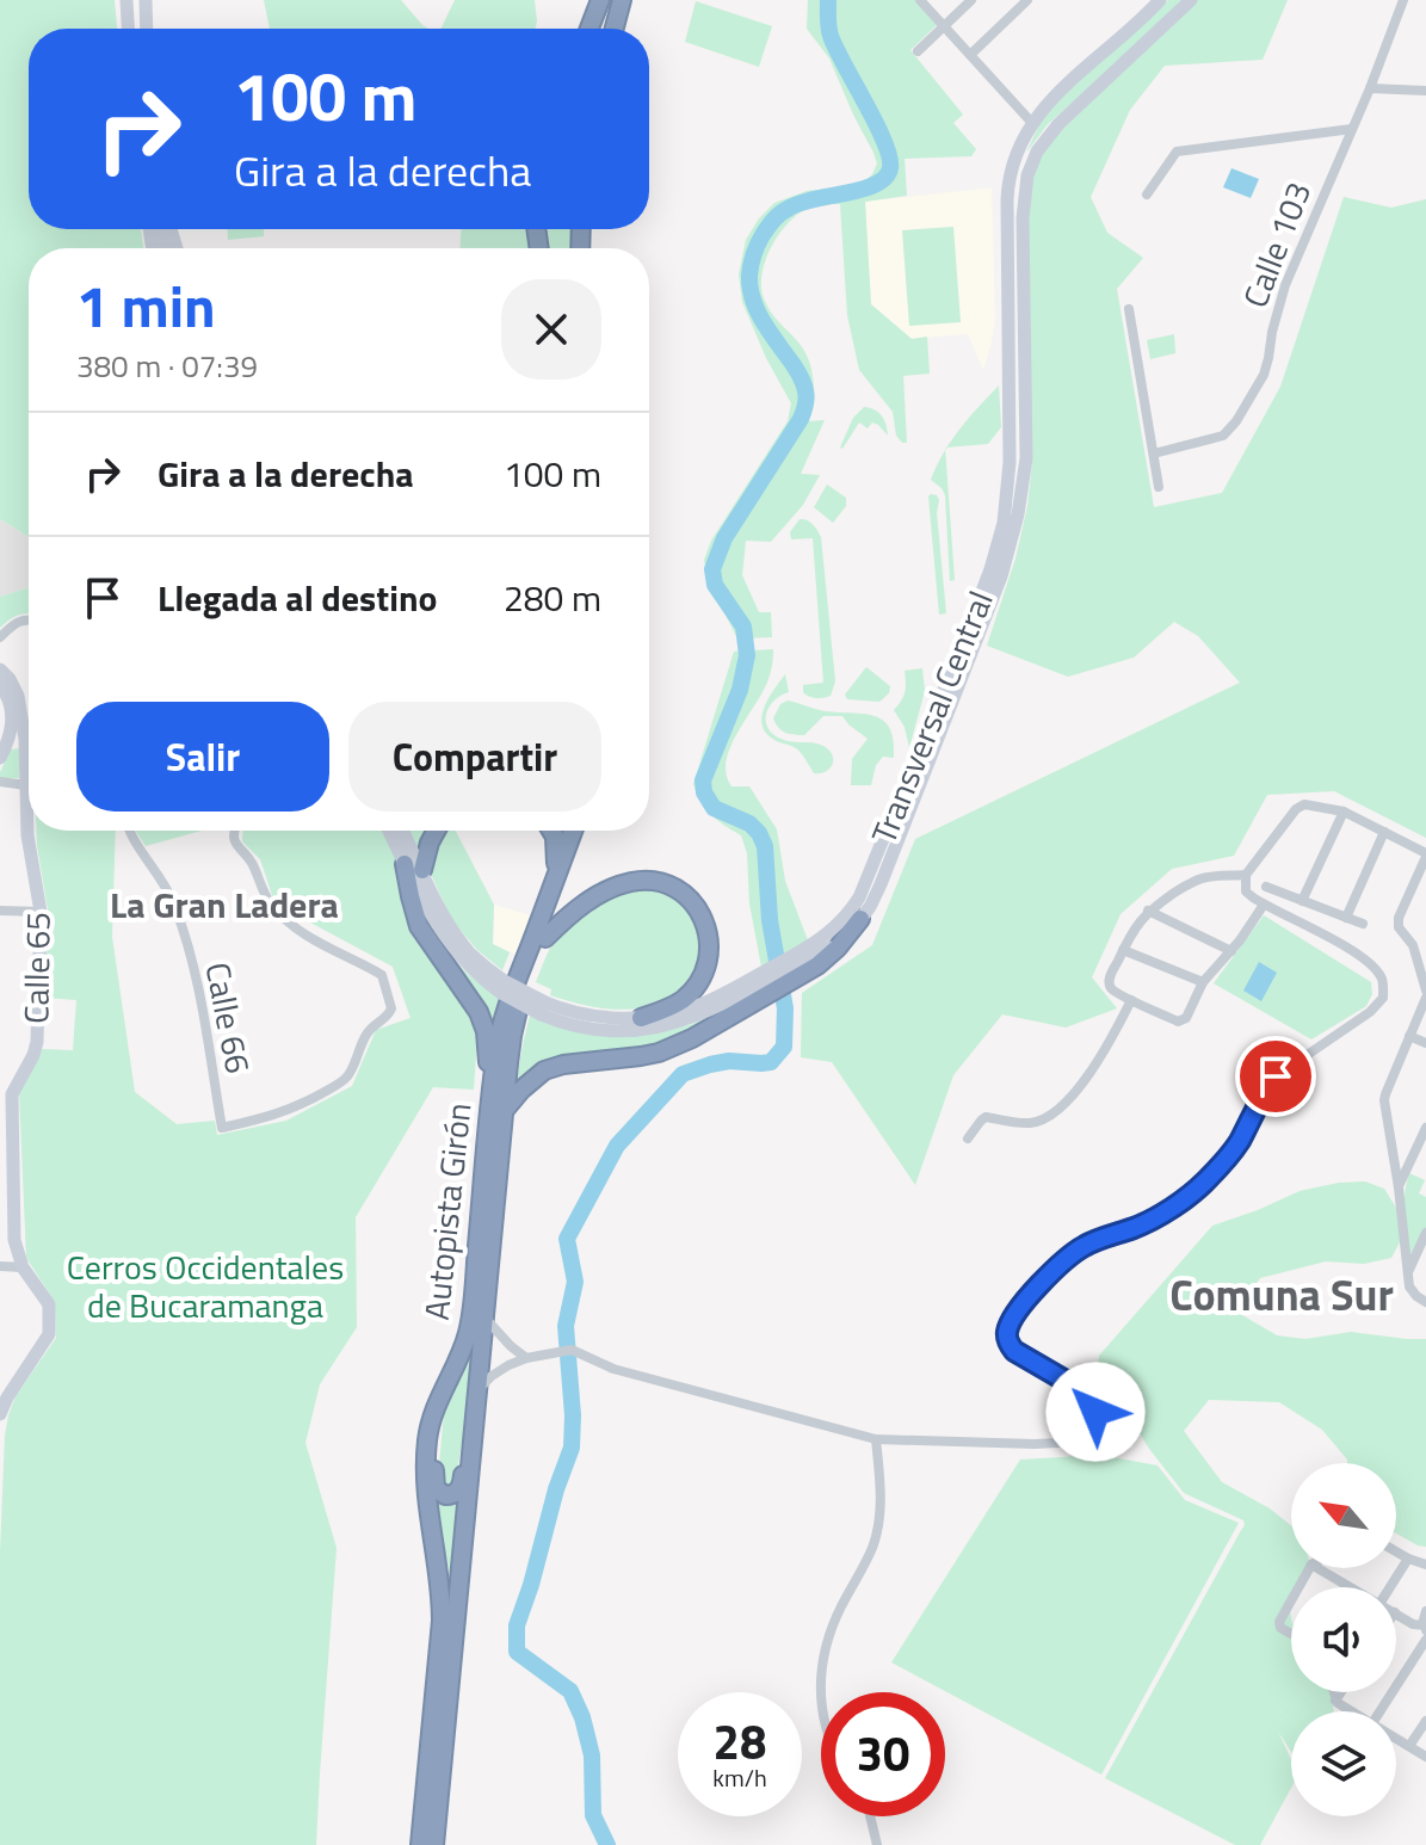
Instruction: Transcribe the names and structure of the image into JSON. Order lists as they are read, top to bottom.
{
  "streets": {
    "highway": ["Autopista Girón"],
    "main road": ["Transversal Central", "Calle 65"],
    "street": ["Calle 103", "Calle 66"]
  },
  "districts": ["La Gran Ladera", "Comuna Sur"],
  "parks": ["Cerros Occidentales de Bucaramanga"],
  "north": "top left",
  "page": {
    "turn": ["100 m", "Gira a la derecha"],
    "heading": ["1 min", "380 m · 07:39"],
    "list": [
      {
        "name": "Gira a la derecha",
        "value": "100 m"
      },
      {
        "name": "Llegada al destino",
        "value": "280 m"
      }
    ],
    "buttons": ["Salir", "Compartir"],
    "speed": "28 km/h",
    "limit": "30"
  }
}
